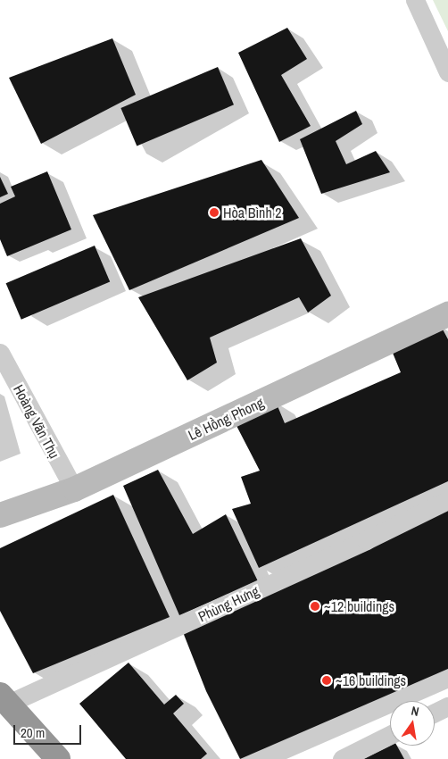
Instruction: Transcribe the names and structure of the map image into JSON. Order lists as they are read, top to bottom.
{
  "streets": {
    "street": ["Lê Hồng Phong", "Hoàng Văn Thụ", "Phùng Hưng"]
  },
  "crossings": [
    ["Lê Hồng Phong", "Hoàng Văn Thụ"]
  ],
  "places": ["Hòa Bình 2", "~12 buildings", "~16 buildings"],
  "scale_bar": "20 m",
  "north": "top"
}
